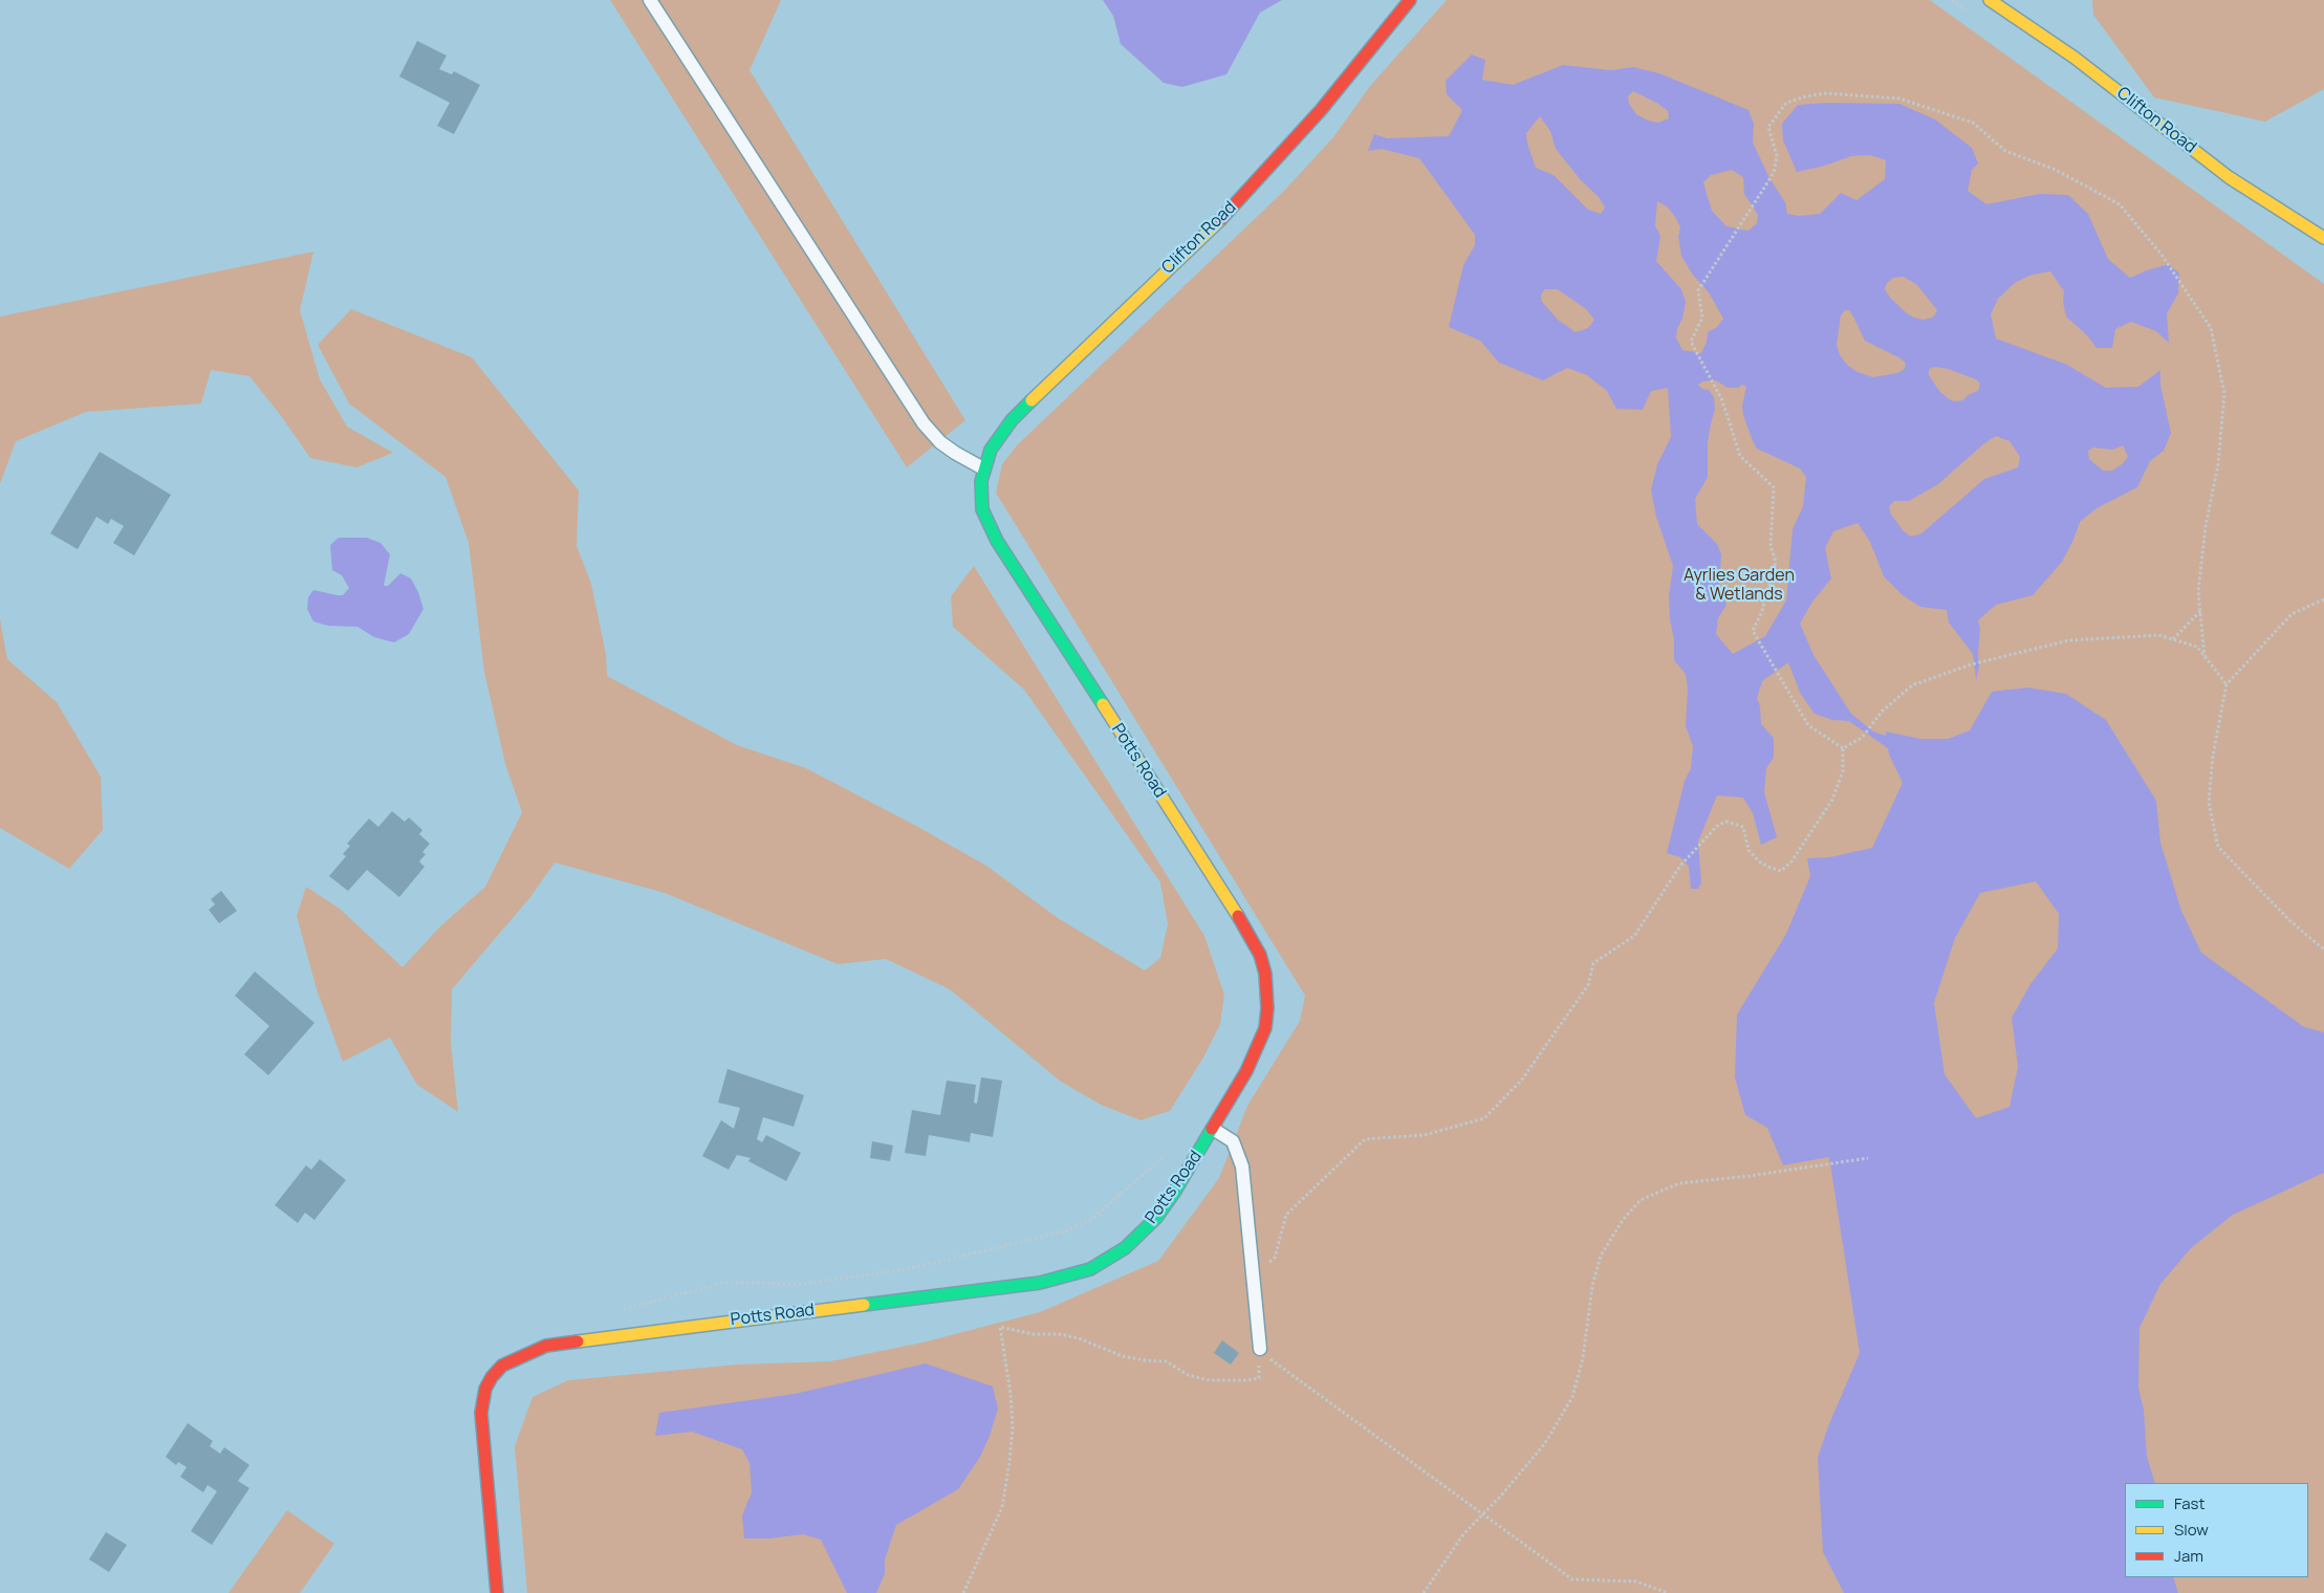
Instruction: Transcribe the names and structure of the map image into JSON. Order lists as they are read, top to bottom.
{
  "streets": {
    "street": ["Clifton Road", "Potts Road"]
  },
  "crossings": [
    ["Clifton Road", "Potts Road"]
  ],
  "parks": ["Ayrlies Garden & Wetlands"],
  "legend": ["Fast", "Slow", "Jam"]
}
